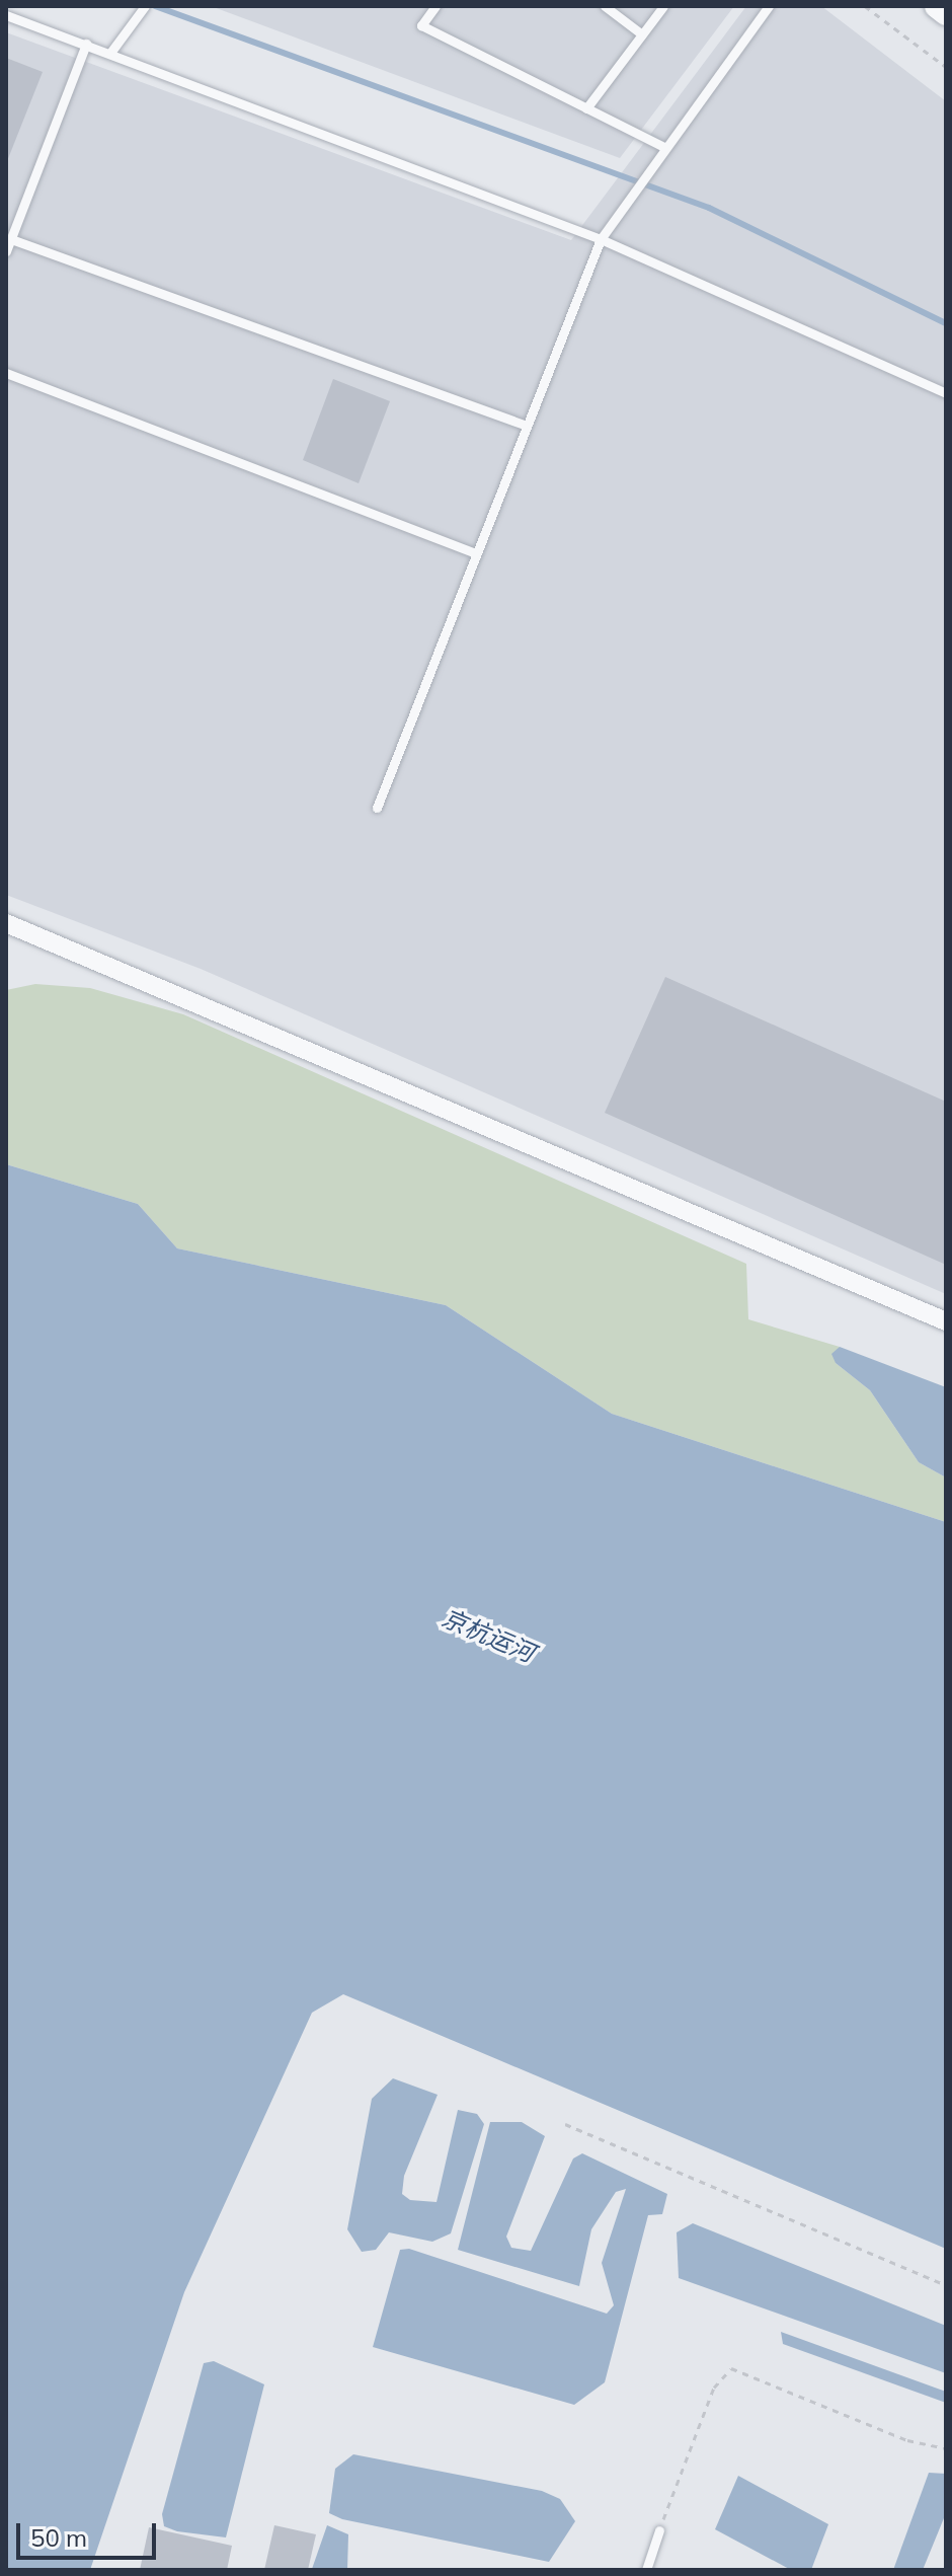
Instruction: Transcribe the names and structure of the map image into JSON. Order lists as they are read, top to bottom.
{
  "water": ["京杭运河"],
  "scale_bar": "50 m"
}
